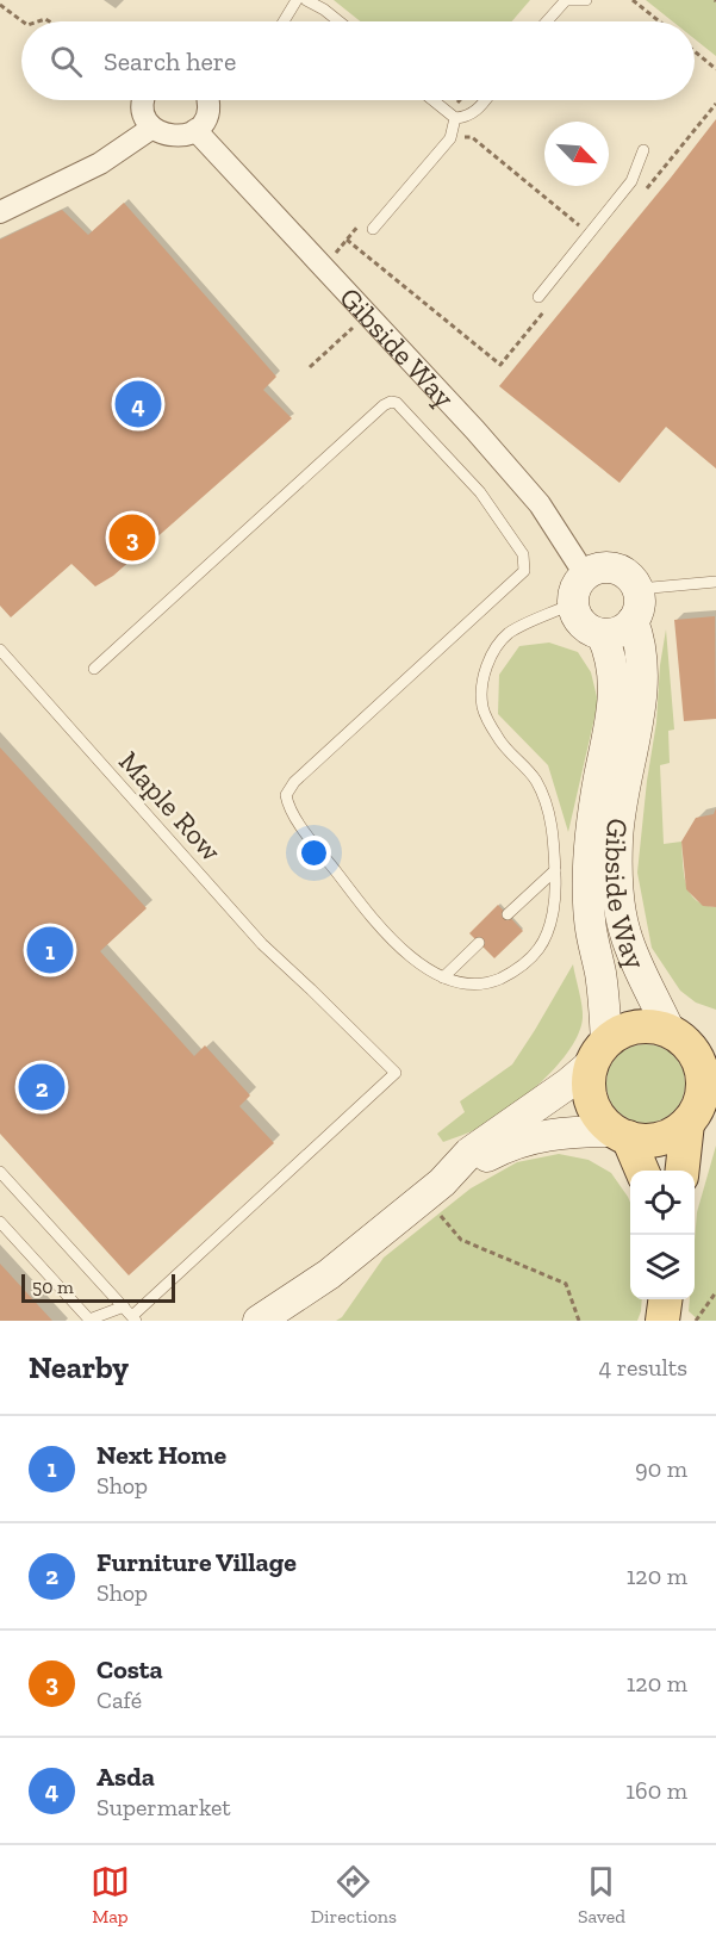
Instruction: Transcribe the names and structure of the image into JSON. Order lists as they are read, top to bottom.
{
  "streets": {
    "street": ["Gibside Way"],
    "lane": ["Maple Row"]
  },
  "scale_bar": "50 m",
  "north": "bottom right",
  "page": {
    "search": "Search here",
    "pins": [
      "4",
      "3",
      "1",
      "2"
    ],
    "scale": "50 m",
    "heading": ["Nearby", "4 results"],
    "list": [
      {
        "mark": "1",
        "name": "Next Home",
        "note": "Shop",
        "value": "90 m"
      },
      {
        "mark": "2",
        "name": "Furniture Village",
        "note": "Shop",
        "value": "120 m"
      },
      {
        "mark": "3",
        "name": "Costa",
        "note": "Café",
        "value": "120 m"
      },
      {
        "mark": "4",
        "name": "Asda",
        "note": "Supermarket",
        "value": "160 m"
      }
    ],
    "nav": ["Map", "Directions", "Saved"]
  }
}
